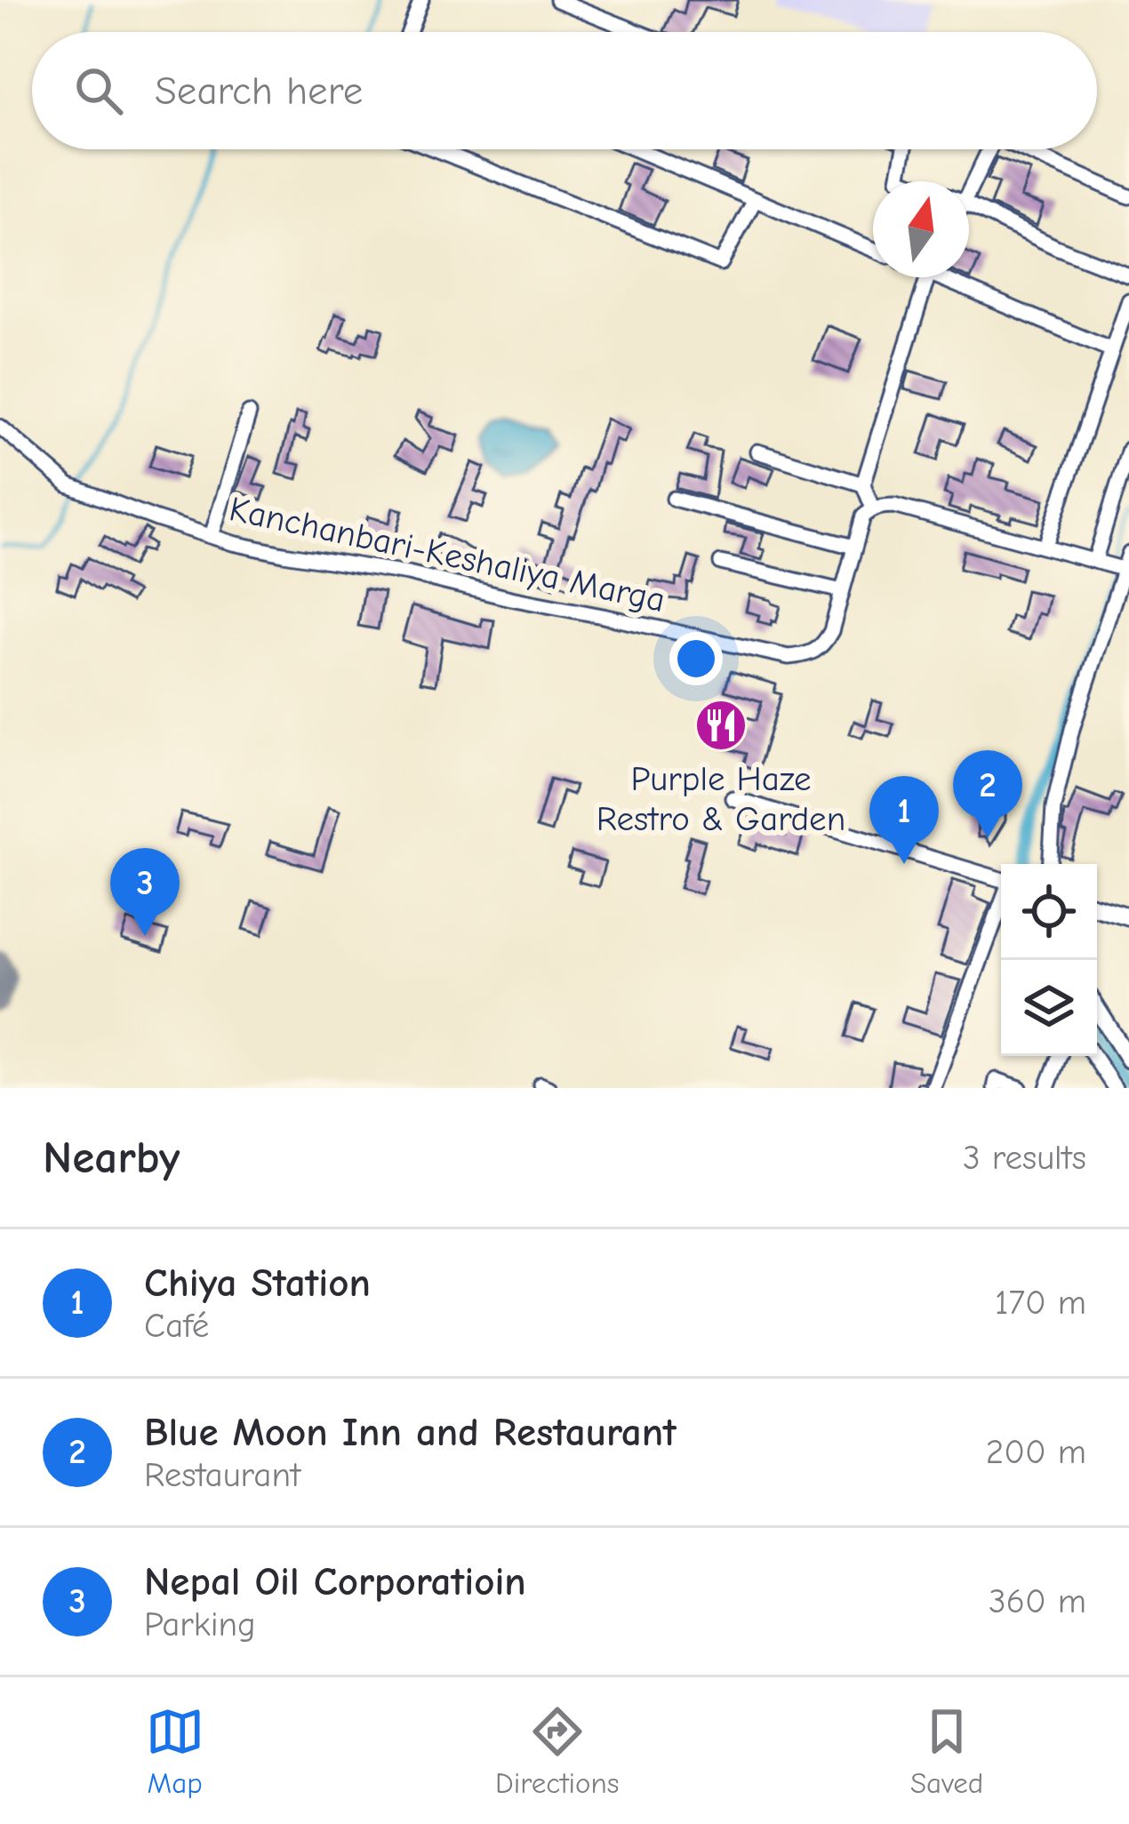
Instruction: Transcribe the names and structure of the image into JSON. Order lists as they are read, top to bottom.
{
  "streets": {
    "street": ["Kanchanbari-Keshaliya Marga"]
  },
  "places": {
    "restaurant": ["Purple Haze Restro & Garden"]
  },
  "north": "top",
  "page": {
    "search": "Search here",
    "pins": ["2", "1", "3"],
    "heading": ["Nearby", "3 results"],
    "list": [
      {
        "mark": "1",
        "name": "Chiya Station",
        "note": "Café",
        "value": "170 m"
      },
      {
        "mark": "2",
        "name": "Blue Moon Inn and Restaurant",
        "note": "Restaurant",
        "value": "200 m"
      },
      {
        "mark": "3",
        "name": "Nepal Oil Corporatioin",
        "note": "Parking",
        "value": "360 m"
      }
    ],
    "nav": ["Map", "Directions", "Saved"]
  }
}
